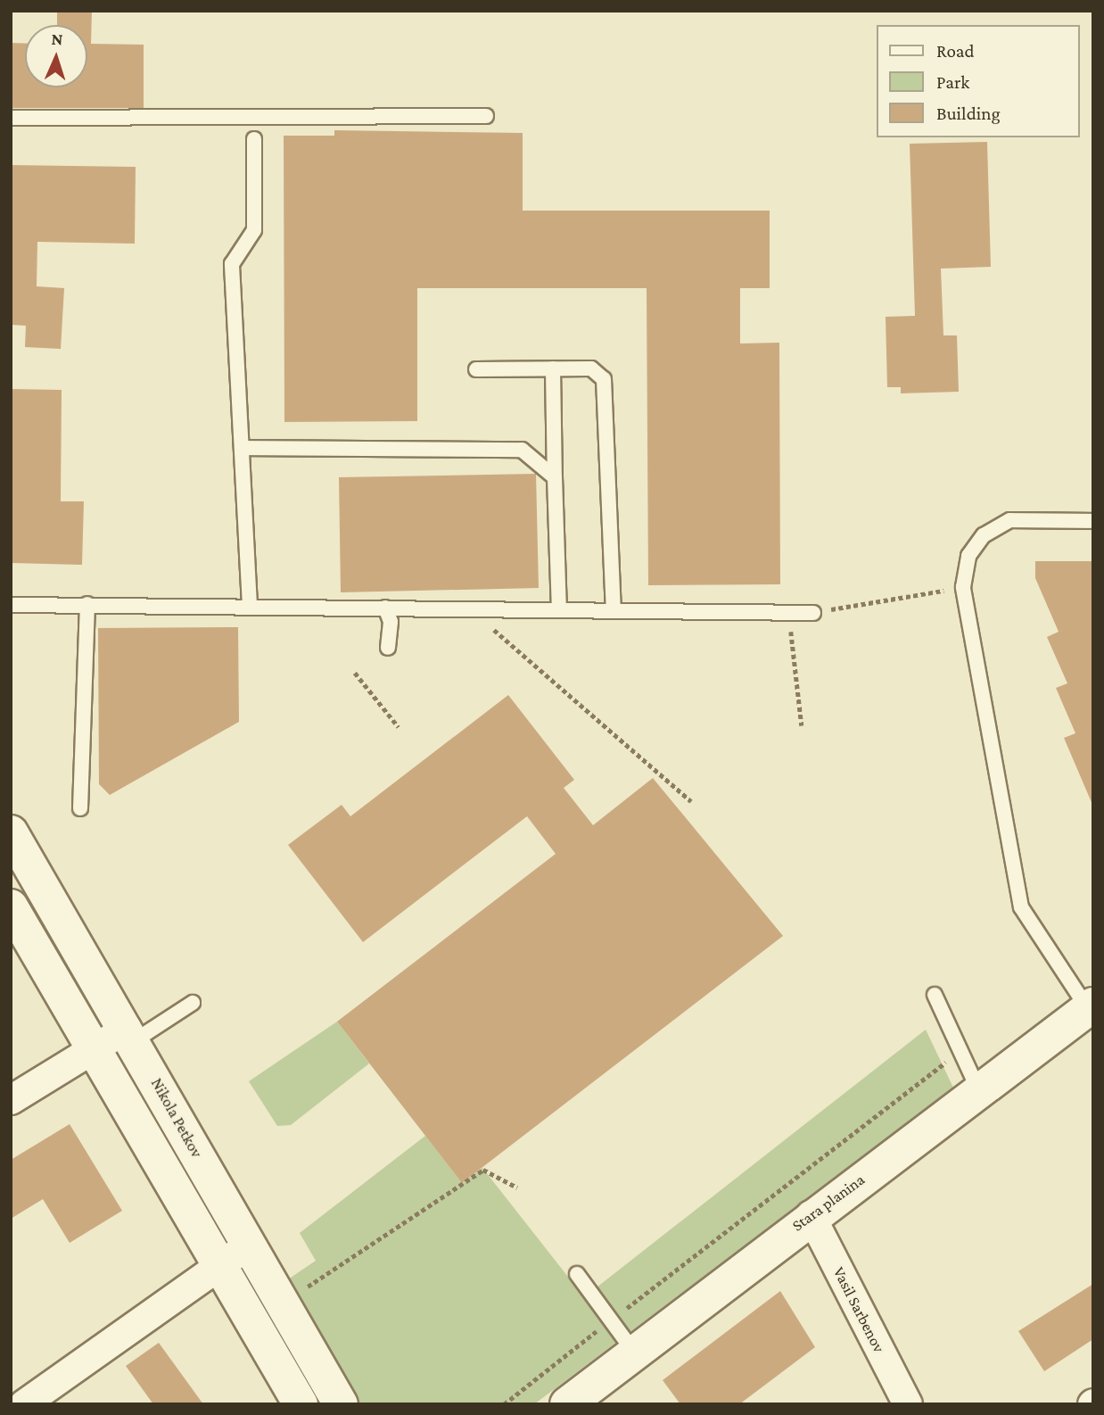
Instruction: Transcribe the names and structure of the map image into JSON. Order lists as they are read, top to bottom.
{
  "streets": {
    "main road": ["Nikola Petkov", "Stara planina"],
    "street": ["Vasil Sarbenov"]
  },
  "crossings": [
    ["Stara planina", "Vasil Sarbenov"]
  ],
  "legend": ["Road", "Park", "Building"],
  "north": "top"
}
